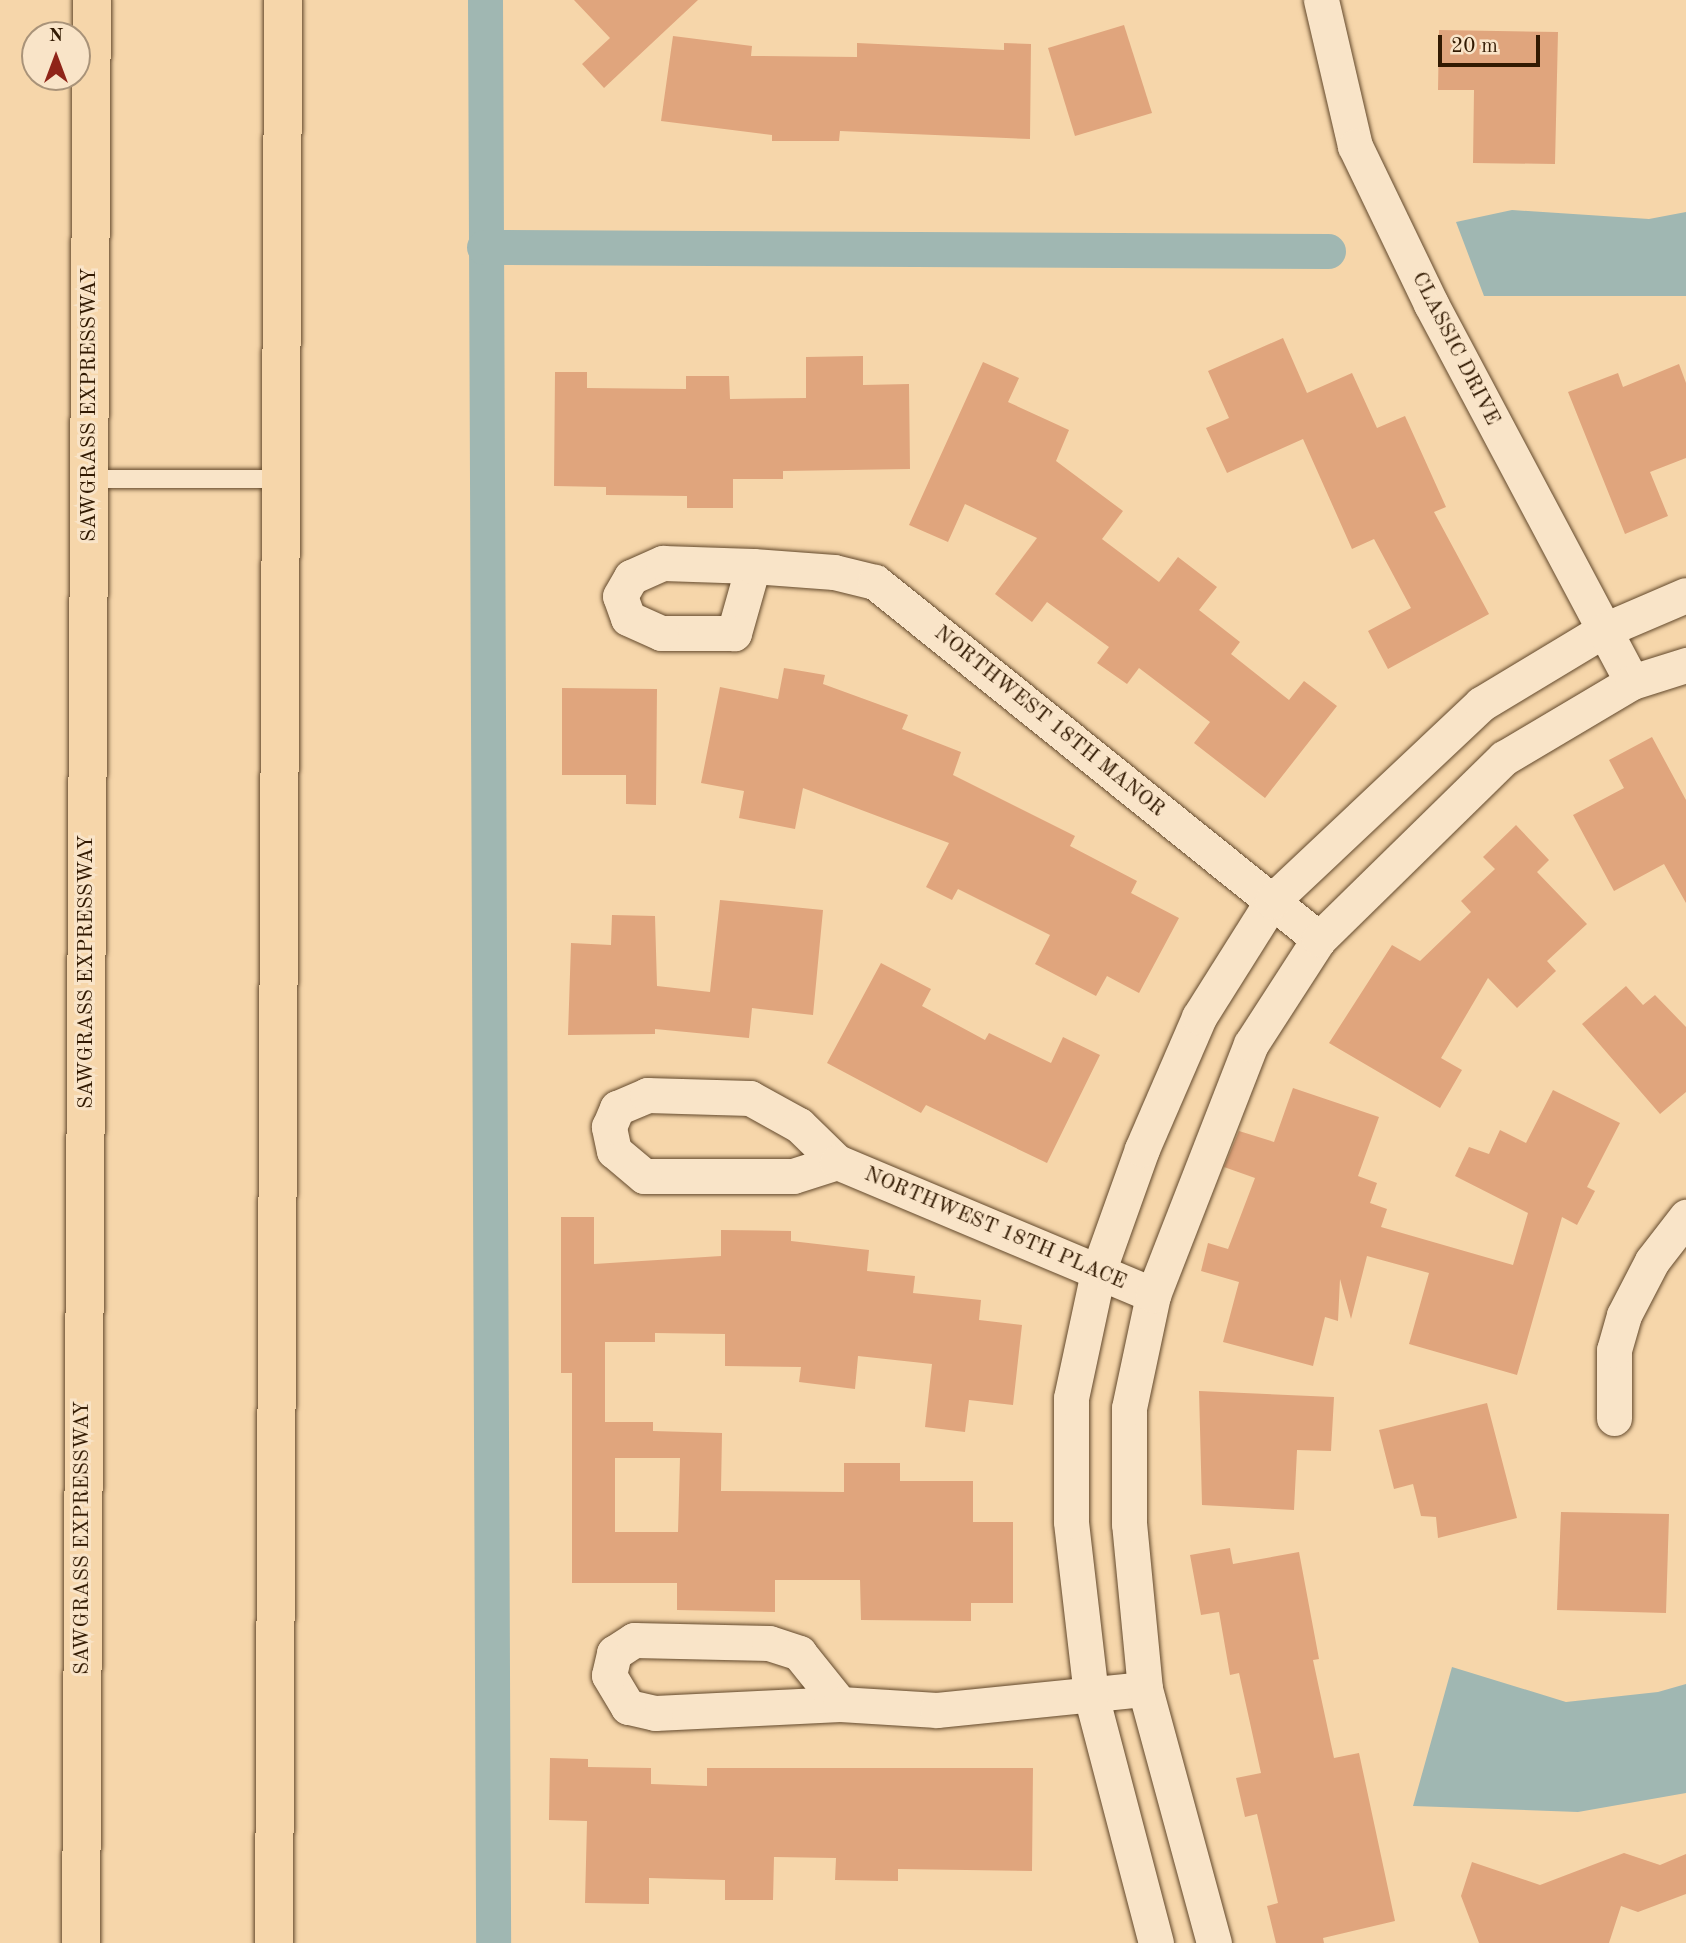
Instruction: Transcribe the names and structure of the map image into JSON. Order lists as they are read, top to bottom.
{
  "streets": {
    "highway": ["SAWGRASS EXPRESSWAY"],
    "street": ["CLASSIC DRIVE", "NORTHWEST 18TH MANOR", "NORTHWEST 18TH PLACE"]
  },
  "scale_bar": "20 m",
  "north": "top"
}
